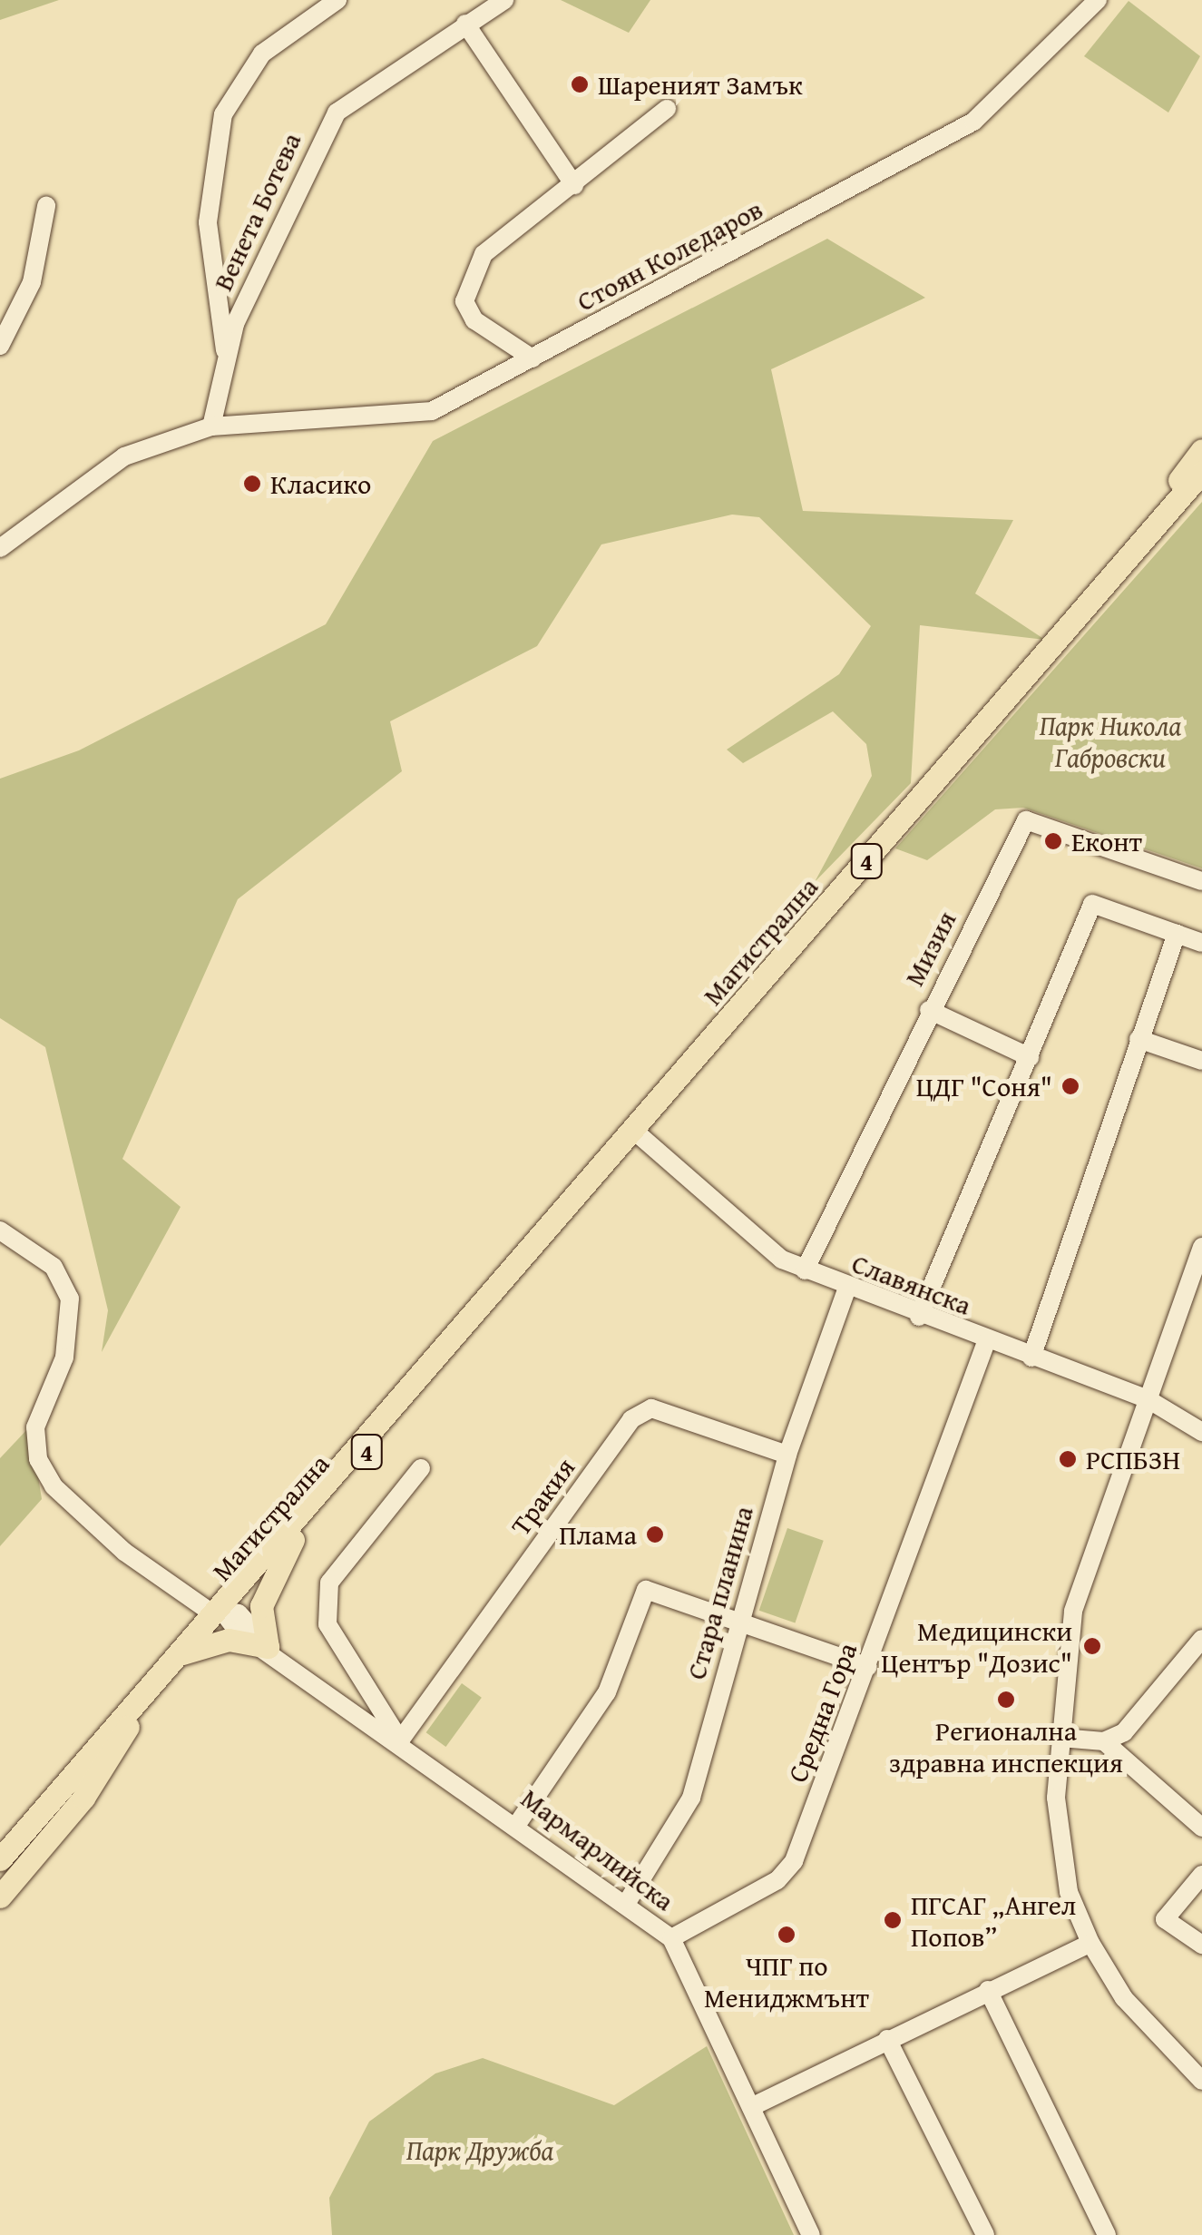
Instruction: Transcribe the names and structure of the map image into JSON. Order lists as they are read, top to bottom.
{
  "streets": {
    "main road": ["4", "Магистрална"],
    "street": [
      "Венета Ботева",
      "Стоян Коледаров",
      "Мизия",
      "Славянска",
      "Тракия",
      "Стара планина",
      "Средна Гора",
      "Мармарлийска"
    ]
  },
  "crossings": [
    ["Венета Ботева", "Стоян Коледаров"],
    ["Магистрална", "Славянска"],
    ["Магистрална", "Мармарлийска"],
    ["Мизия", "Славянска"],
    ["Славянска", "Стара планина"],
    ["Славянска", "Средна Гора"],
    ["Тракия", "Стара планина"],
    ["Тракия", "Мармарлийска"],
    ["Стара планина", "Мармарлийска"],
    ["Средна Гора", "Мармарлийска"]
  ],
  "parks": ["Парк Никола Габровски", "Парк Дружба"],
  "places": [
    "Шареният Замък",
    "Класико",
    "Еконт",
    "ЦДГ \"Соня\"",
    "РСПБЗН",
    "Плама",
    "Медицински Център \"Дозис\"",
    "Регионална здравна инспекция",
    "ПГСАГ „Ангел Попов”",
    "ЧПГ по Мениджмънт"
  ]
}
